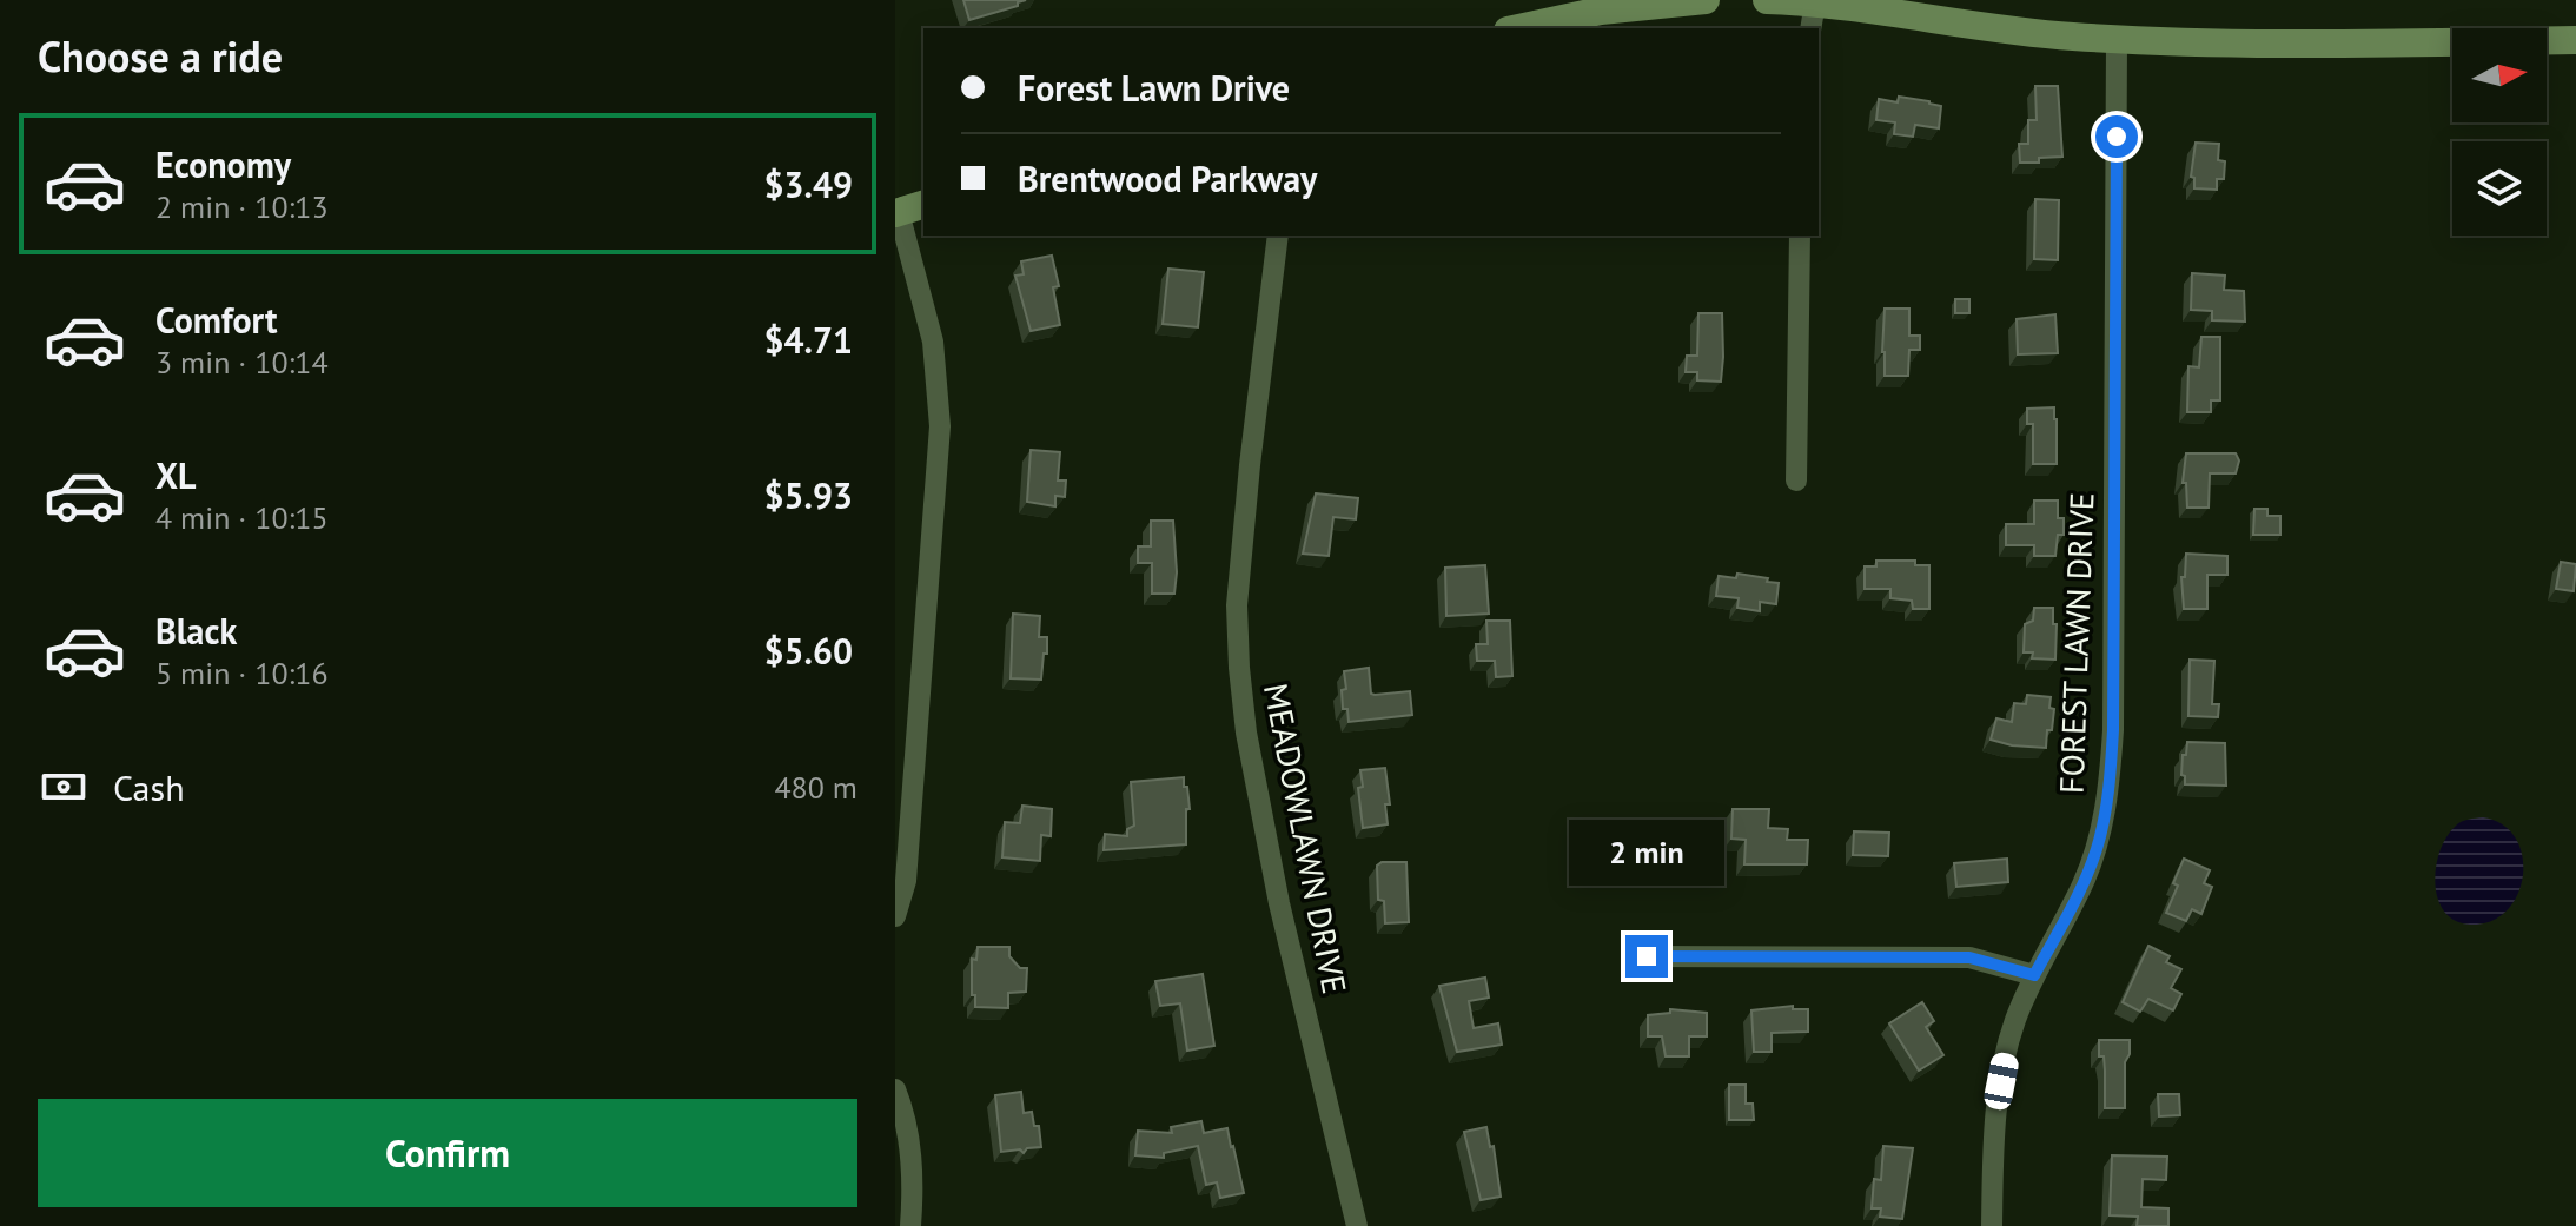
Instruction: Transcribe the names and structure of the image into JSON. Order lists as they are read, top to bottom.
{
  "streets": {
    "street": ["FOREST LAWN DRIVE", "MEADOWLAWN DRIVE"]
  },
  "north": "right",
  "page": {
    "heading": "Choose a ride",
    "banner": ["Forest Lawn Drive", "Brentwood Parkway"],
    "list": [
      {
        "name": "Economy",
        "note": "2 min · 10:13",
        "value": "$3.49"
      },
      {
        "name": "Comfort",
        "note": "3 min · 10:14",
        "value": "$4.71"
      },
      {
        "name": "XL",
        "note": "4 min · 10:15",
        "value": "$5.93"
      },
      {
        "name": "Black",
        "note": "5 min · 10:16",
        "value": "$5.60"
      }
    ],
    "pay": ["Cash", "480 m"],
    "bubble": "2 min",
    "buttons": "Confirm"
  }
}
